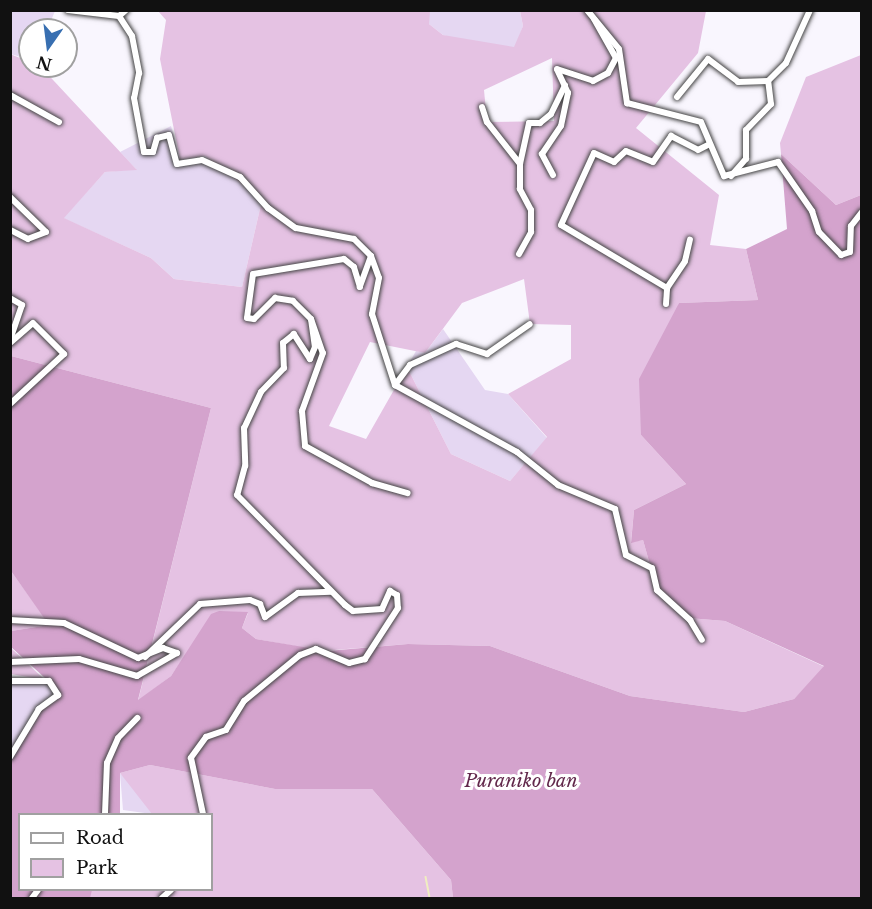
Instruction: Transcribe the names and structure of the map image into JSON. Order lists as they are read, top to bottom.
{
  "parks": ["Puraniko ban"],
  "legend": ["Road", "Park"],
  "north": "bottom"
}
